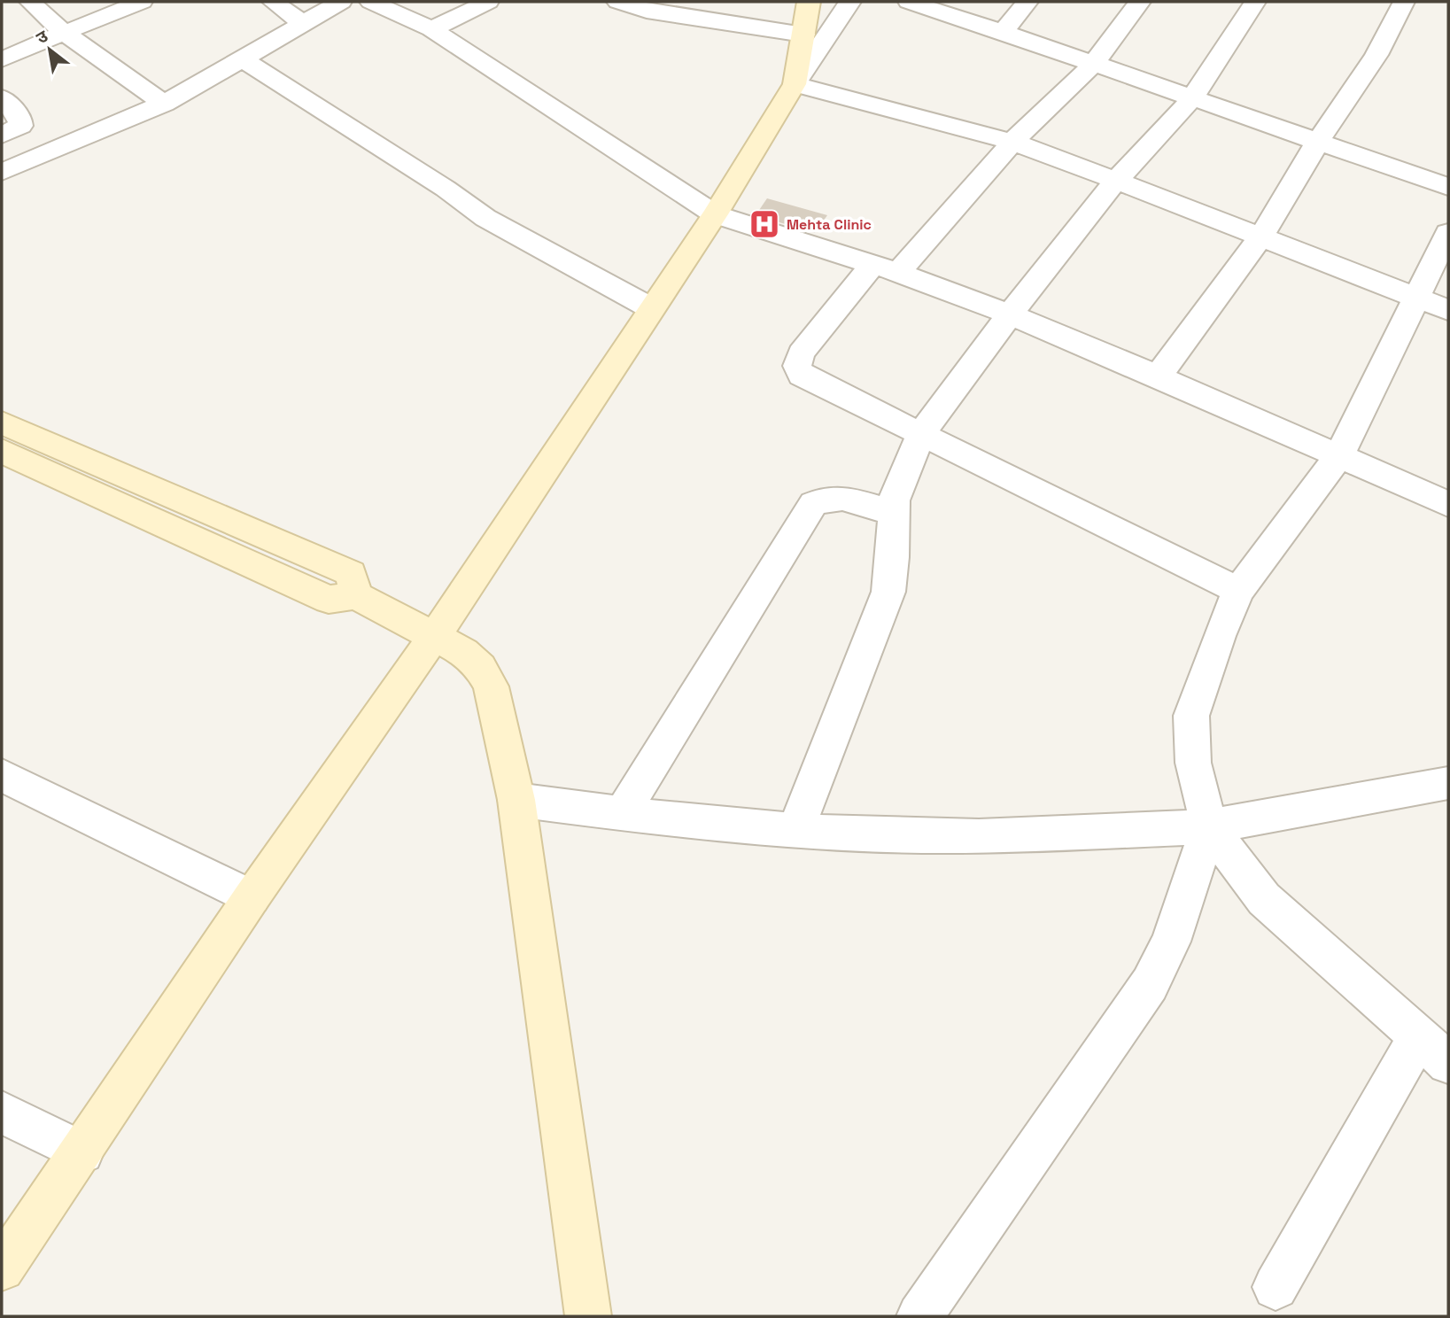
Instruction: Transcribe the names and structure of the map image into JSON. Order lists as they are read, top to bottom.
{
  "places": {
    "hospital": ["Mehta Clinic"]
  },
  "north": "top left"
}
